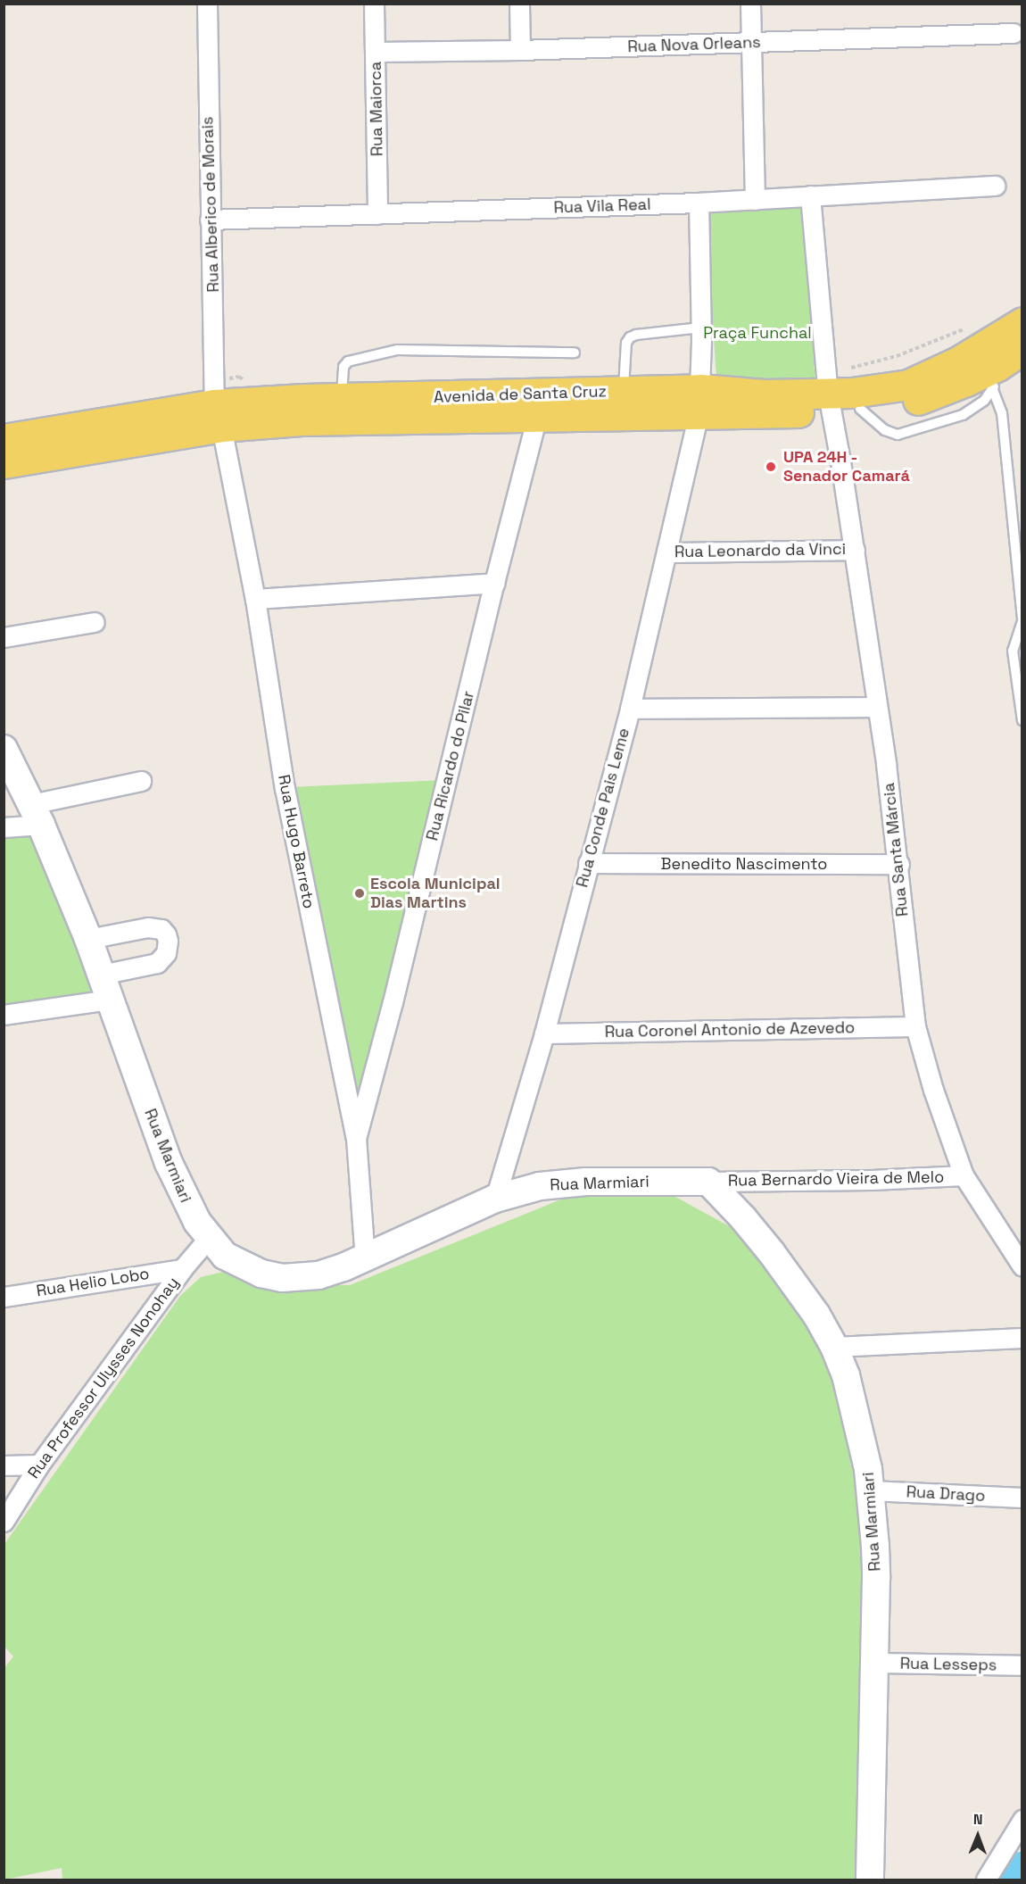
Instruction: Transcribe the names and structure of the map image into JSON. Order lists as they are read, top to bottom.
{
  "streets": {
    "main road": ["Avenida de Santa Cruz"],
    "street": [
      "Rua Nova Orleans",
      "Rua Maiorca",
      "Rua Alberico de Morais",
      "Rua Vila Real",
      "Rua Leonardo da Vinci",
      "Rua Ricardo do Pilar",
      "Rua Conde Pais Leme",
      "Rua Hugo Barreto",
      "Rua Santa Márcia",
      "Benedito Nascimento",
      "Rua Coronel Antonio de Azevedo",
      "Rua Marmiari",
      "Rua Bernardo Vieira de Melo",
      "Rua Helio Lobo",
      "Rua Professor Ulysses Nonohay",
      "Rua Drago",
      "Rua Lesseps"
    ]
  },
  "crossings": [
    ["Rua Nova Orleans", "Rua Maiorca"],
    ["Rua Maiorca", "Rua Vila Real"],
    ["Rua Alberico de Morais", "Rua Vila Real"],
    ["Rua Alberico de Morais", "Avenida de Santa Cruz"],
    ["Rua Alberico de Morais", "Rua Hugo Barreto"],
    ["Avenida de Santa Cruz", "Rua Ricardo do Pilar"],
    ["Avenida de Santa Cruz", "Rua Conde Pais Leme"],
    ["Avenida de Santa Cruz", "Rua Hugo Barreto"],
    ["Avenida de Santa Cruz", "Rua Santa Márcia"],
    ["Rua Leonardo da Vinci", "Rua Conde Pais Leme"],
    ["Rua Leonardo da Vinci", "Rua Santa Márcia"],
    ["Rua Ricardo do Pilar", "Rua Hugo Barreto"],
    ["Rua Conde Pais Leme", "Benedito Nascimento"],
    ["Rua Conde Pais Leme", "Rua Coronel Antonio de Azevedo"],
    ["Rua Conde Pais Leme", "Rua Marmiari"],
    ["Rua Hugo Barreto", "Rua Marmiari"],
    ["Rua Santa Márcia", "Benedito Nascimento"],
    ["Rua Santa Márcia", "Rua Coronel Antonio de Azevedo"],
    ["Rua Santa Márcia", "Rua Bernardo Vieira de Melo"],
    ["Rua Marmiari", "Rua Bernardo Vieira de Melo"],
    ["Rua Marmiari", "Rua Professor Ulysses Nonohay"],
    ["Rua Marmiari", "Rua Drago"],
    ["Rua Marmiari", "Rua Lesseps"],
    ["Rua Helio Lobo", "Rua Professor Ulysses Nonohay"]
  ],
  "parks": ["Praça Funchal"],
  "places": ["UPA 24H - Senador Camará", "Escola Municipal Dias Martins"],
  "north": "top"
}
